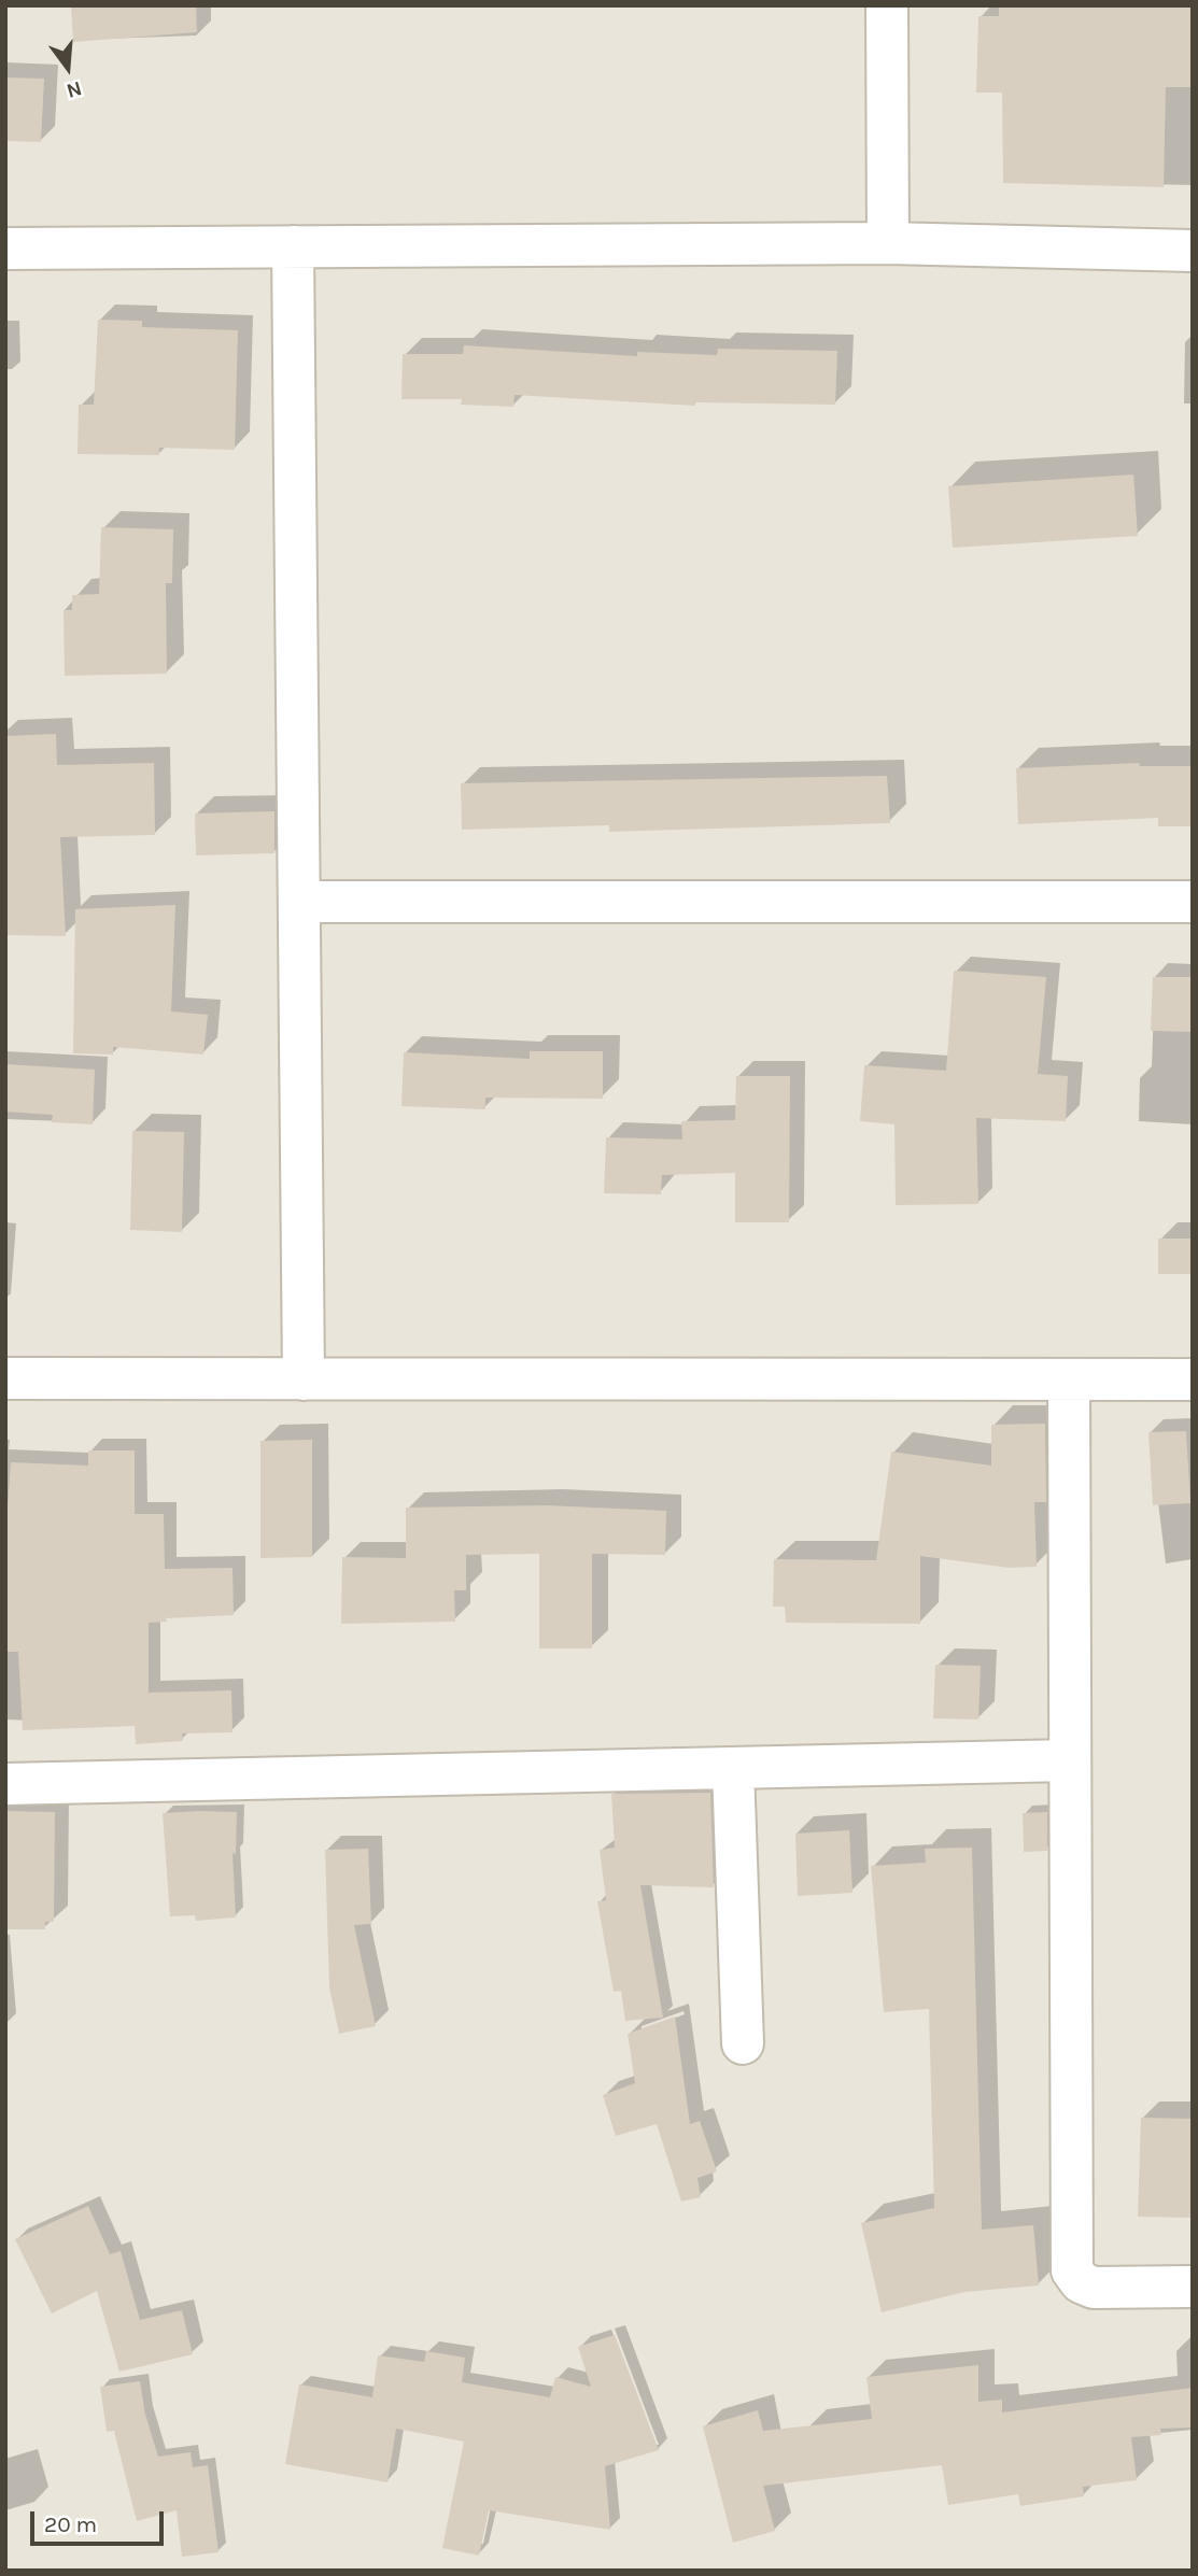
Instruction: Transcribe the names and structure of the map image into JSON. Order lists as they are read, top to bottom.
{
  "scale_bar": "20 m",
  "north": "bottom"
}
